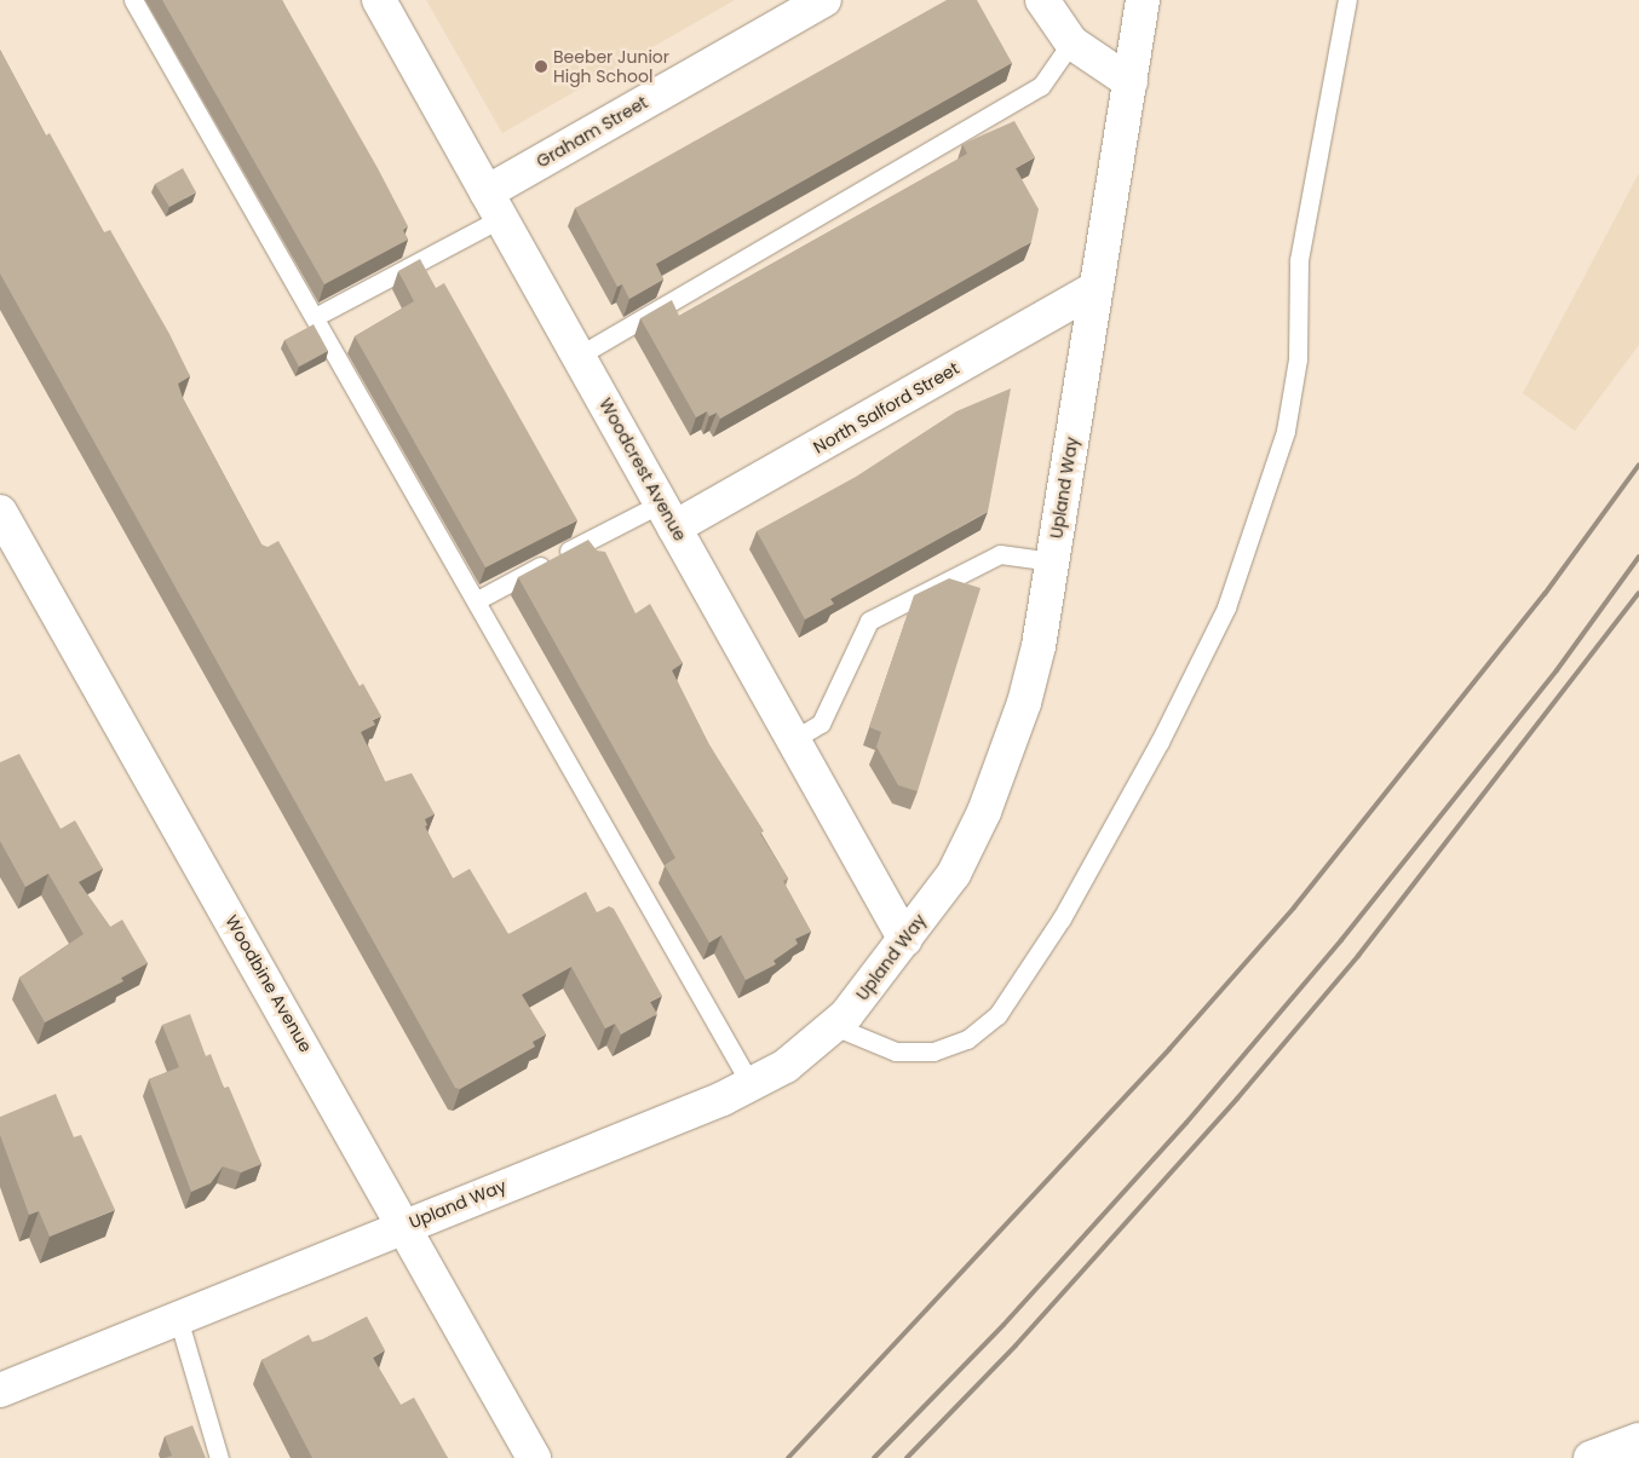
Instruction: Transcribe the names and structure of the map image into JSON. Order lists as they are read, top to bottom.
{
  "streets": {
    "street": [
      "Graham Street",
      "North Salford Street",
      "Woodcrest Avenue",
      "Upland Way",
      "Woodbine Avenue"
    ]
  },
  "crossings": [
    ["Graham Street", "Woodcrest Avenue"],
    ["North Salford Street", "Woodcrest Avenue"],
    ["North Salford Street", "Upland Way"],
    ["Woodcrest Avenue", "Upland Way"],
    ["Upland Way", "Woodbine Avenue"]
  ],
  "places": ["Beeber Junior High School"]
}
